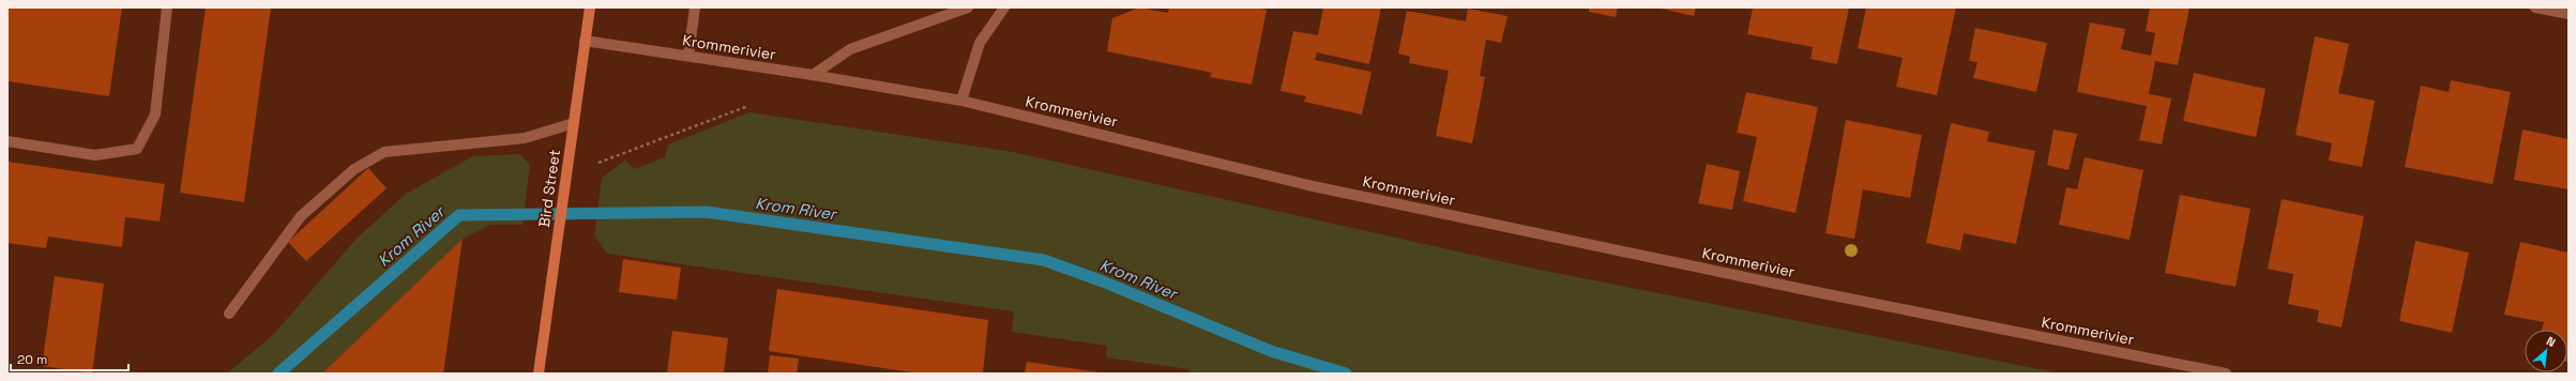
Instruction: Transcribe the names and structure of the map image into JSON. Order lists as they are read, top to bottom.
{
  "streets": {
    "street": ["Krommerivier", "Bird Street"]
  },
  "crossings": [
    ["Krommerivier", "Bird Street"]
  ],
  "water": ["Krom River"],
  "scale_bar": "20 m",
  "north": "top right"
}
